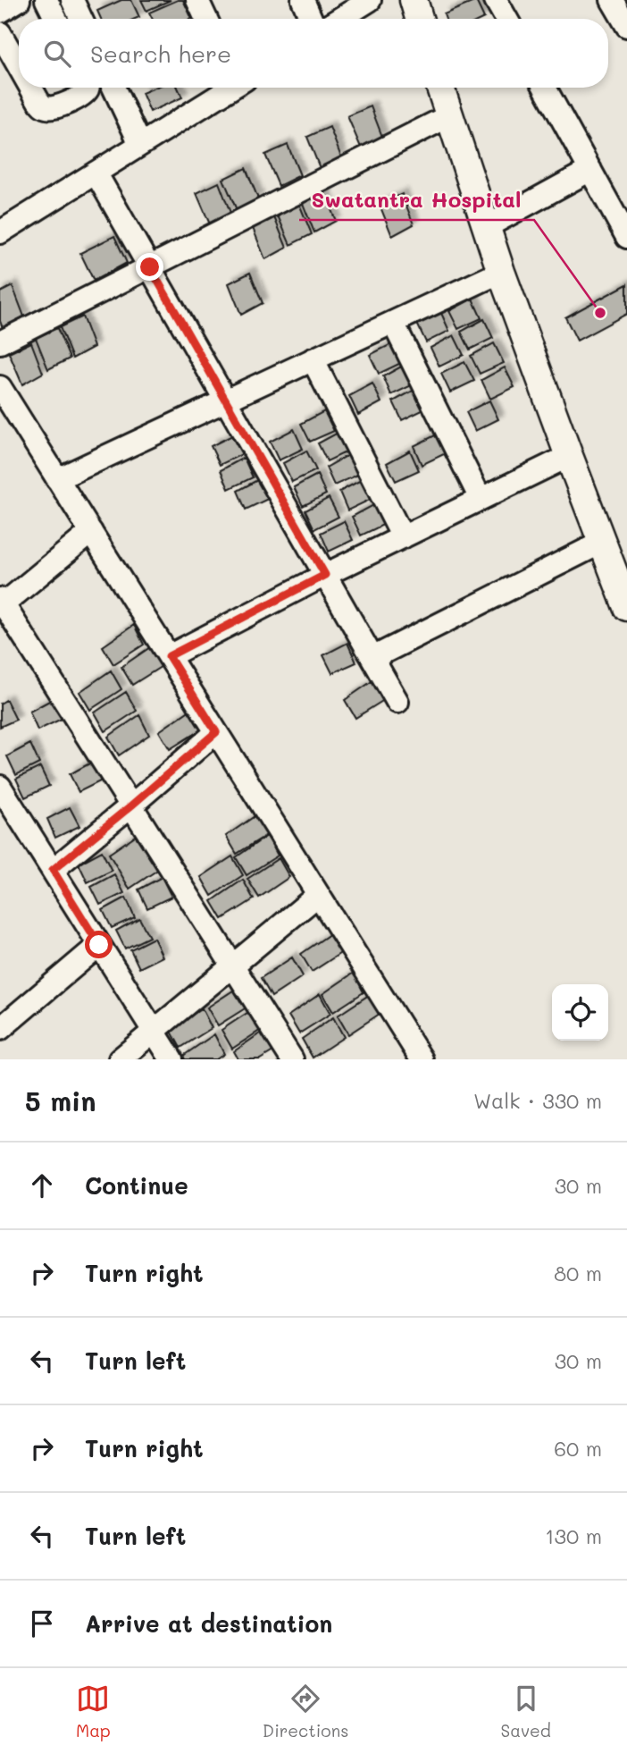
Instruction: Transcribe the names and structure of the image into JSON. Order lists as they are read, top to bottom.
{
  "places": ["Swatantra Hospital"],
  "page": {
    "search": "Search here",
    "heading": ["5 min", "Walk · 330 m"],
    "list": [
      ["Continue", "30 m"],
      ["Turn right", "80 m"],
      ["Turn left", "30 m"],
      ["Turn right", "60 m"],
      ["Turn left", "130 m"],
      "Arrive at destination"
    ],
    "nav": ["Map", "Directions", "Saved"]
  }
}
